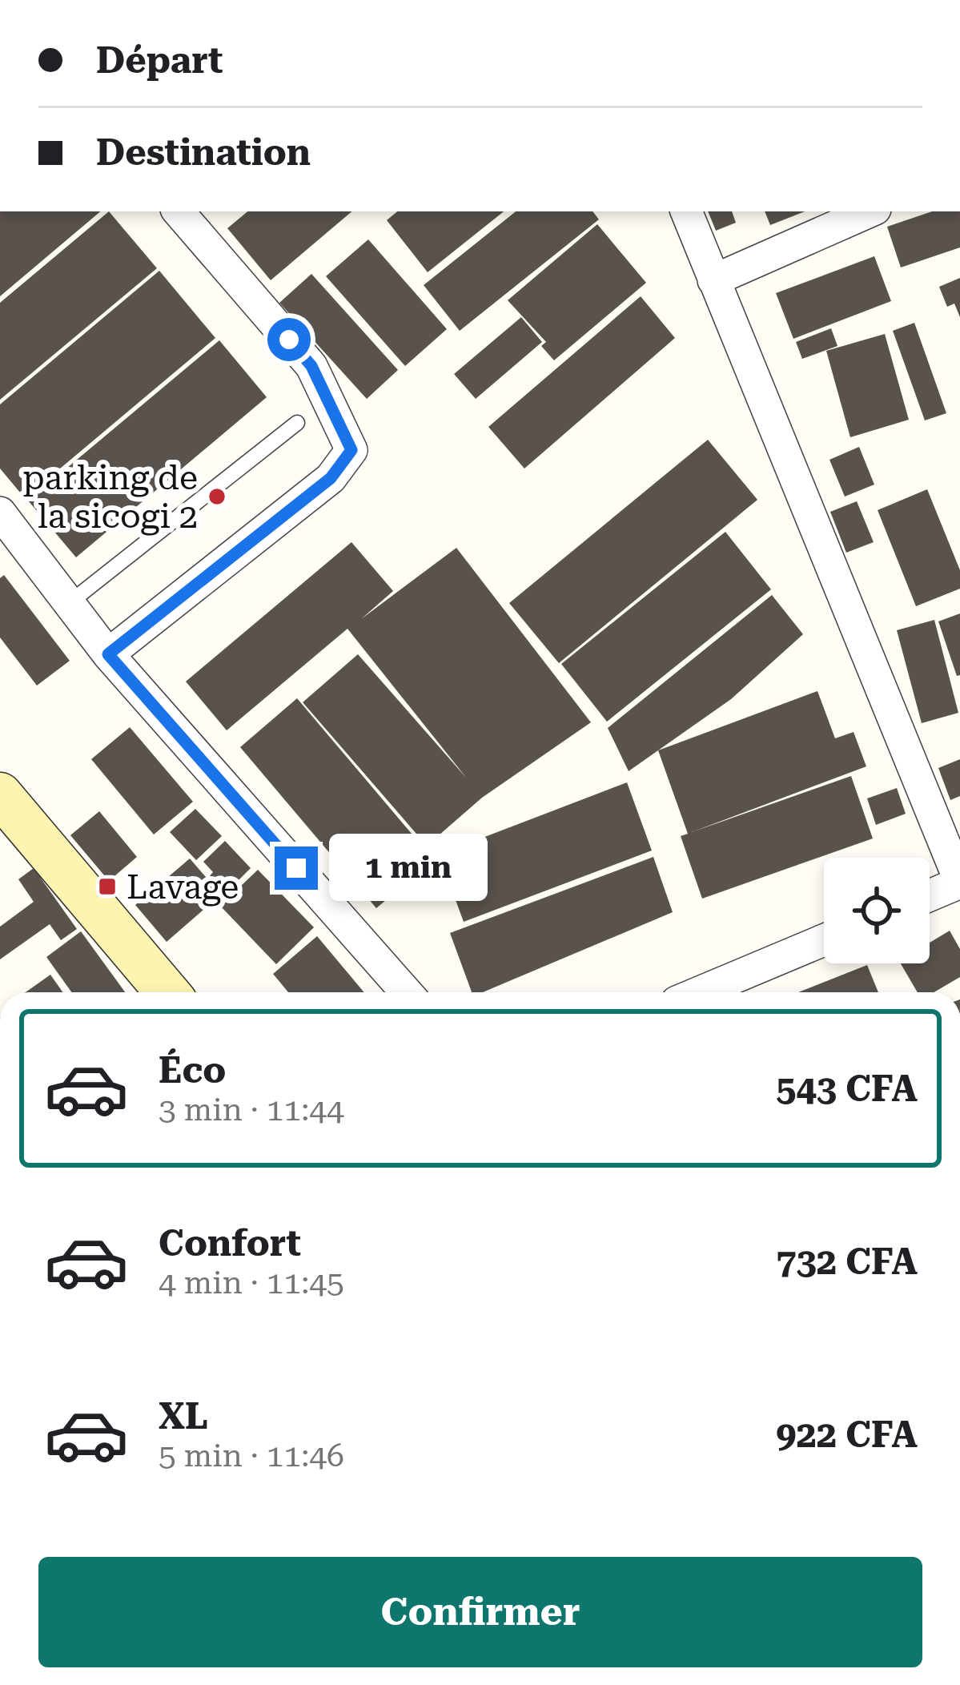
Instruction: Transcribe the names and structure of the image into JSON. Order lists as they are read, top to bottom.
{
  "places": {
    "other": ["parking de la sicogi 2"],
    "transit": ["Lavage"]
  },
  "page": {
    "banner": ["Départ", "Destination"],
    "bubble": "1 min",
    "list": [
      {
        "name": "Éco",
        "note": "3 min · 11:44",
        "value": "543 CFA"
      },
      {
        "name": "Confort",
        "note": "4 min · 11:45",
        "value": "732 CFA"
      },
      {
        "name": "XL",
        "note": "5 min · 11:46",
        "value": "922 CFA"
      }
    ],
    "buttons": "Confirmer"
  }
}
